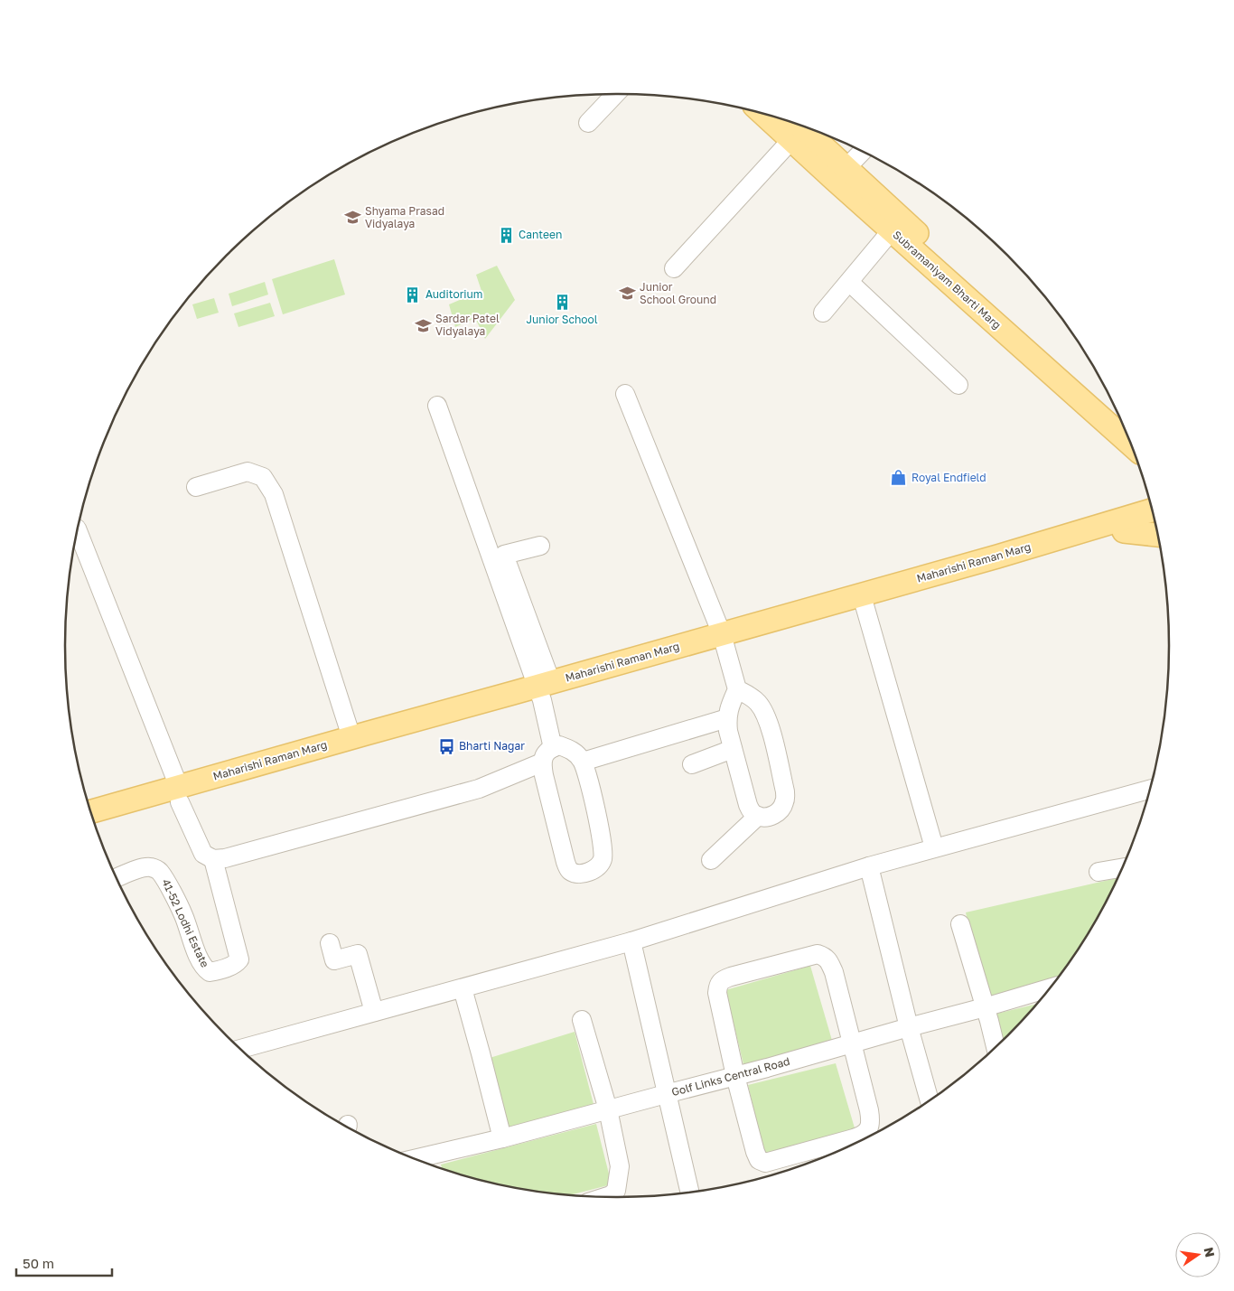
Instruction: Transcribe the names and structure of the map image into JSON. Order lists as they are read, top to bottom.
{
  "streets": {
    "main road": ["Subramaniyam Bharti Marg", "Maharishi Raman Marg"],
    "street": ["41-52 Lodhi Estate", "Golf Links Central Road"]
  },
  "places": {
    "school or university": ["Shyama Prasad Vidyalaya", "Junior School Ground", "Sardar Patel Vidyalaya"],
    "building": ["Canteen", "Auditorium", "Junior School"],
    "shop": ["Royal Endfield"],
    "bus stop": ["Bharti Nagar"]
  },
  "scale_bar": "50 m",
  "north": "right"
}
